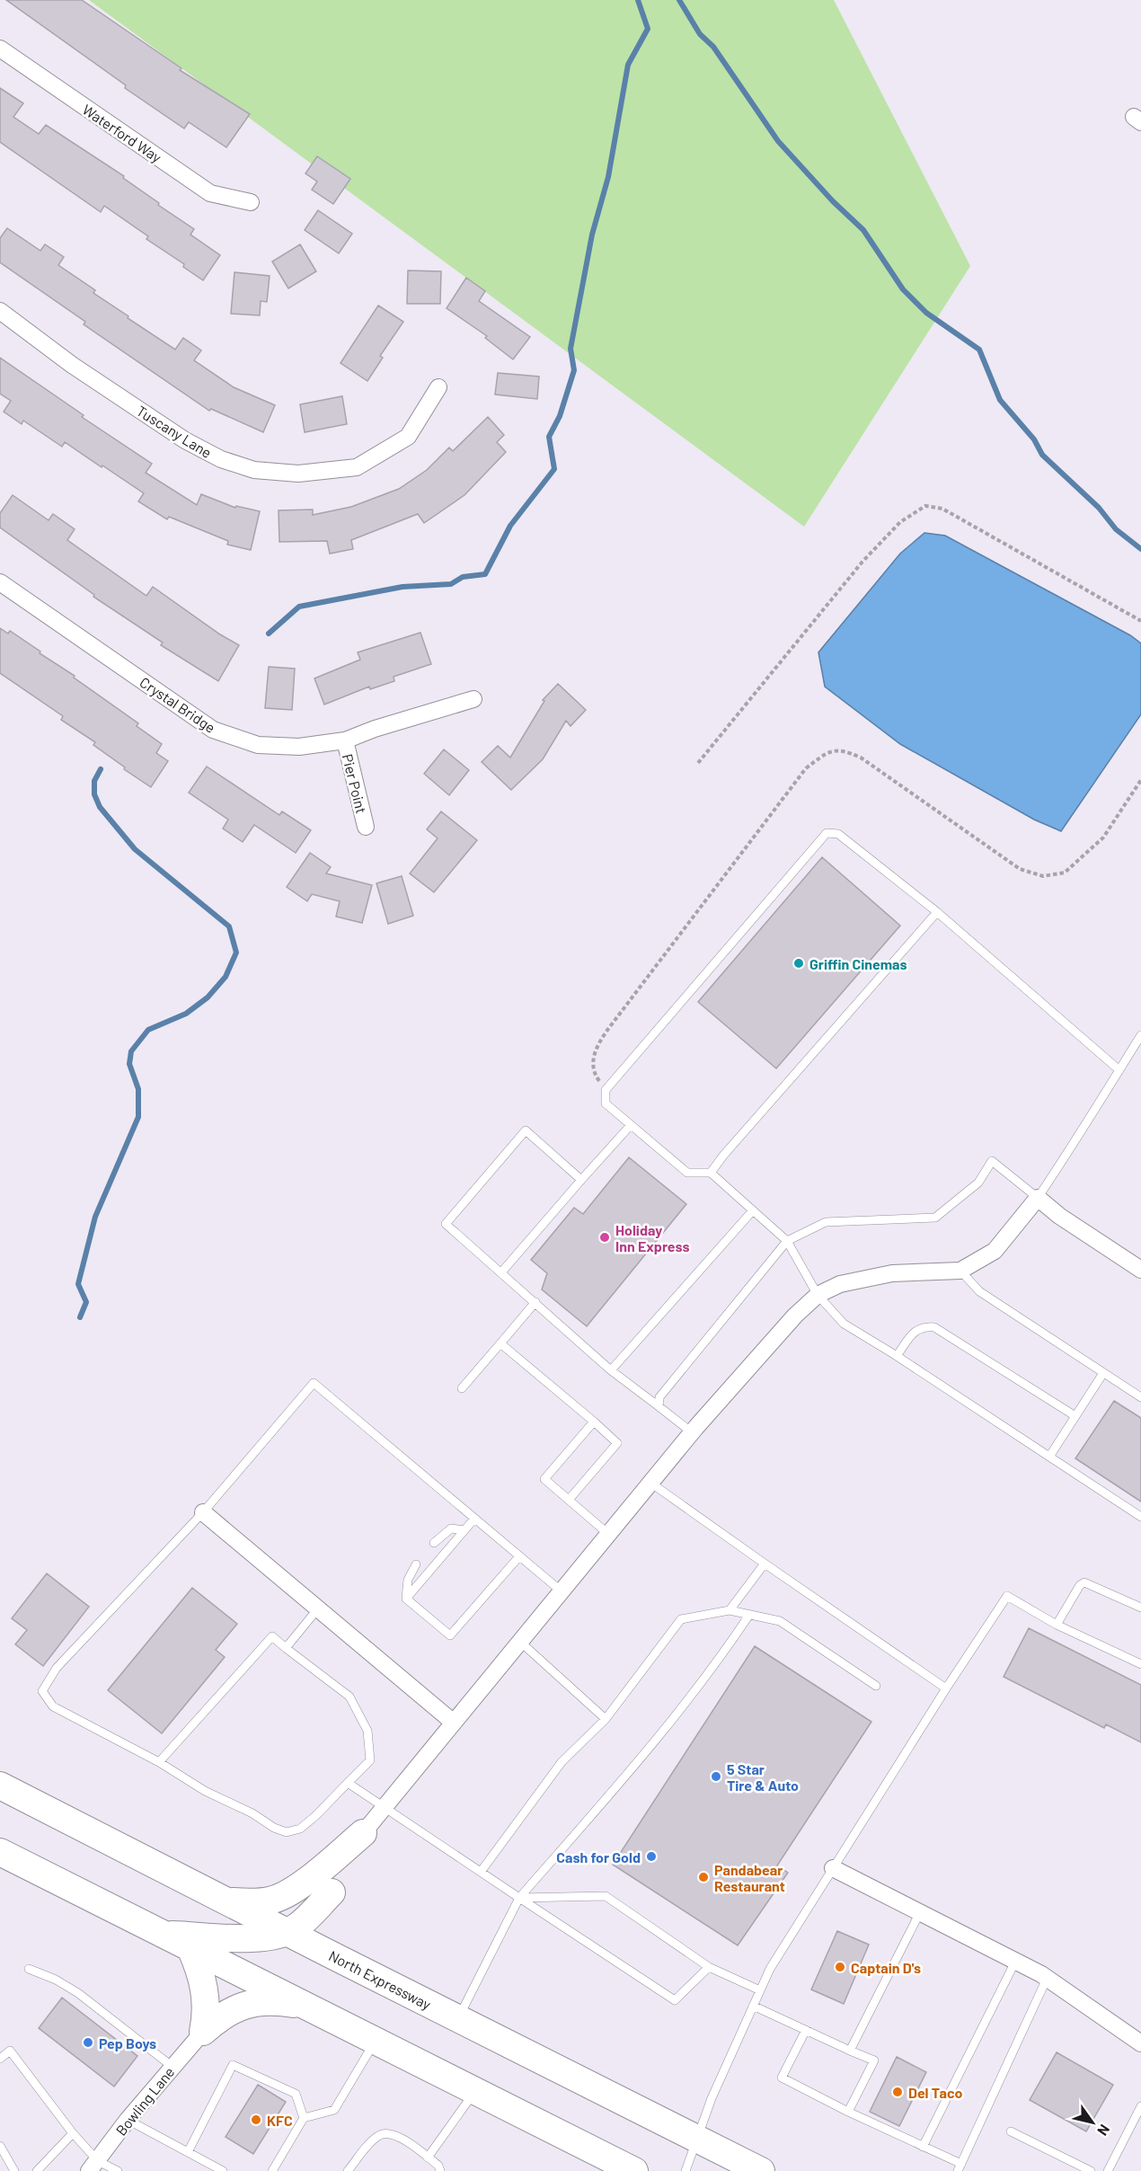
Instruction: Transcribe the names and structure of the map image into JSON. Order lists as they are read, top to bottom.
{
  "streets": {
    "highway": ["North Expressway"],
    "street": [
      "Waterford Way",
      "Tuscany Lane",
      "Crystal Bridge",
      "Pier Point",
      "Bowling Lane"
    ]
  },
  "crossings": [
    ["Crystal Bridge", "Pier Point"]
  ],
  "places": [
    "Griffin Cinemas",
    "Holiday Inn Express",
    "5 Star Tire & Auto",
    "Cash for Gold",
    "Pandabear Restaurant",
    "Captain D's",
    "Pep Boys",
    "Del Taco",
    "KFC"
  ],
  "north": "bottom right"
}
